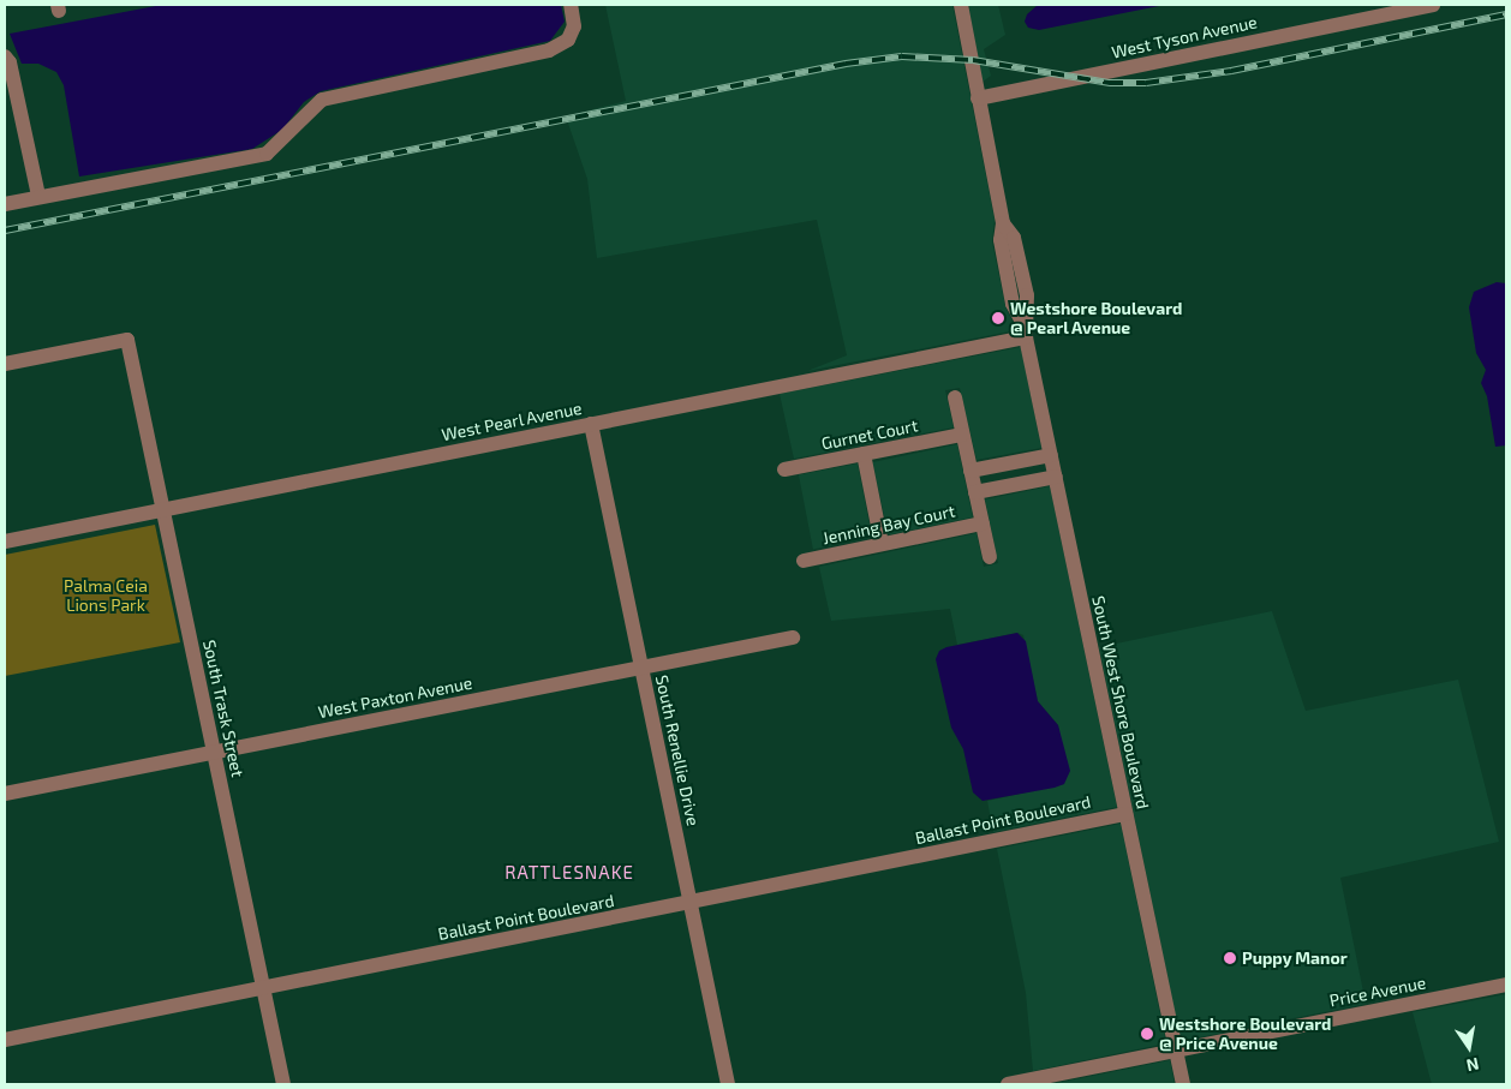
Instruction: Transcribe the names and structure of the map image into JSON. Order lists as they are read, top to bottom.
{
  "streets": {
    "street": [
      "West Tyson Avenue",
      "West Pearl Avenue",
      "Gurnet Court",
      "Jenning Bay Court",
      "West Paxton Avenue",
      "South West Shore Boulevard",
      "South Trask Street",
      "South Renellie Drive",
      "Ballast Point Boulevard",
      "Price Avenue"
    ]
  },
  "crossings": [
    ["West Tyson Avenue", "South West Shore Boulevard"],
    ["West Pearl Avenue", "South West Shore Boulevard"],
    ["West Pearl Avenue", "South Trask Street"],
    ["West Pearl Avenue", "South Renellie Drive"],
    ["West Paxton Avenue", "South Trask Street"],
    ["West Paxton Avenue", "South Renellie Drive"],
    ["South West Shore Boulevard", "Ballast Point Boulevard"],
    ["South West Shore Boulevard", "Price Avenue"],
    ["South Trask Street", "Ballast Point Boulevard"],
    ["South Renellie Drive", "Ballast Point Boulevard"]
  ],
  "districts": ["RATTLESNAKE"],
  "parks": ["Palma Ceia Lions Park"],
  "places": ["Westshore Boulevard @ Pearl Avenue", "Puppy Manor", "Westshore Boulevard @ Price Avenue"],
  "north": "bottom"
}
